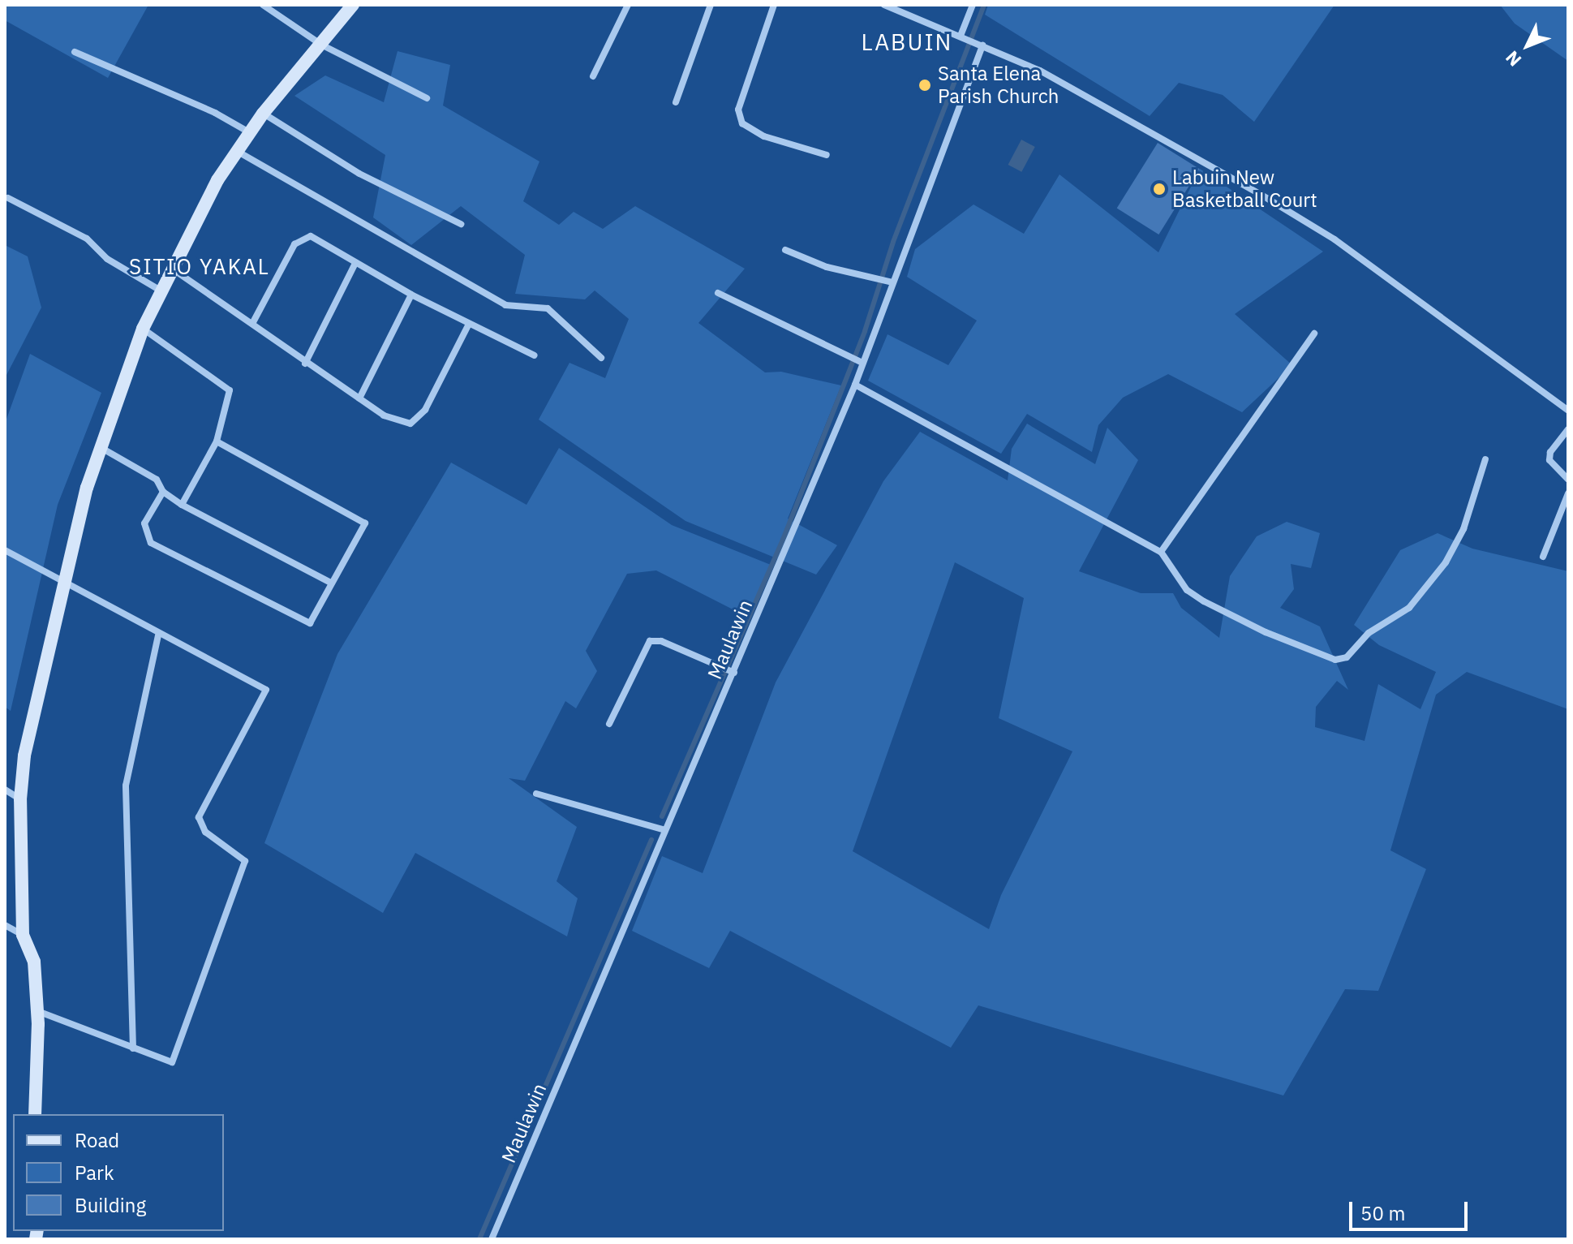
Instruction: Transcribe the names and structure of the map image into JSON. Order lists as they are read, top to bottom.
{
  "streets": {
    "street": ["Maulawin"]
  },
  "districts": ["LABUIN", "SITIO YAKAL"],
  "places": ["Santa Elena Parish Church", "Labuin New Basketball Court"],
  "legend": ["Road", "Park", "Building"],
  "scale_bar": "50 m",
  "north": "bottom left"
}
